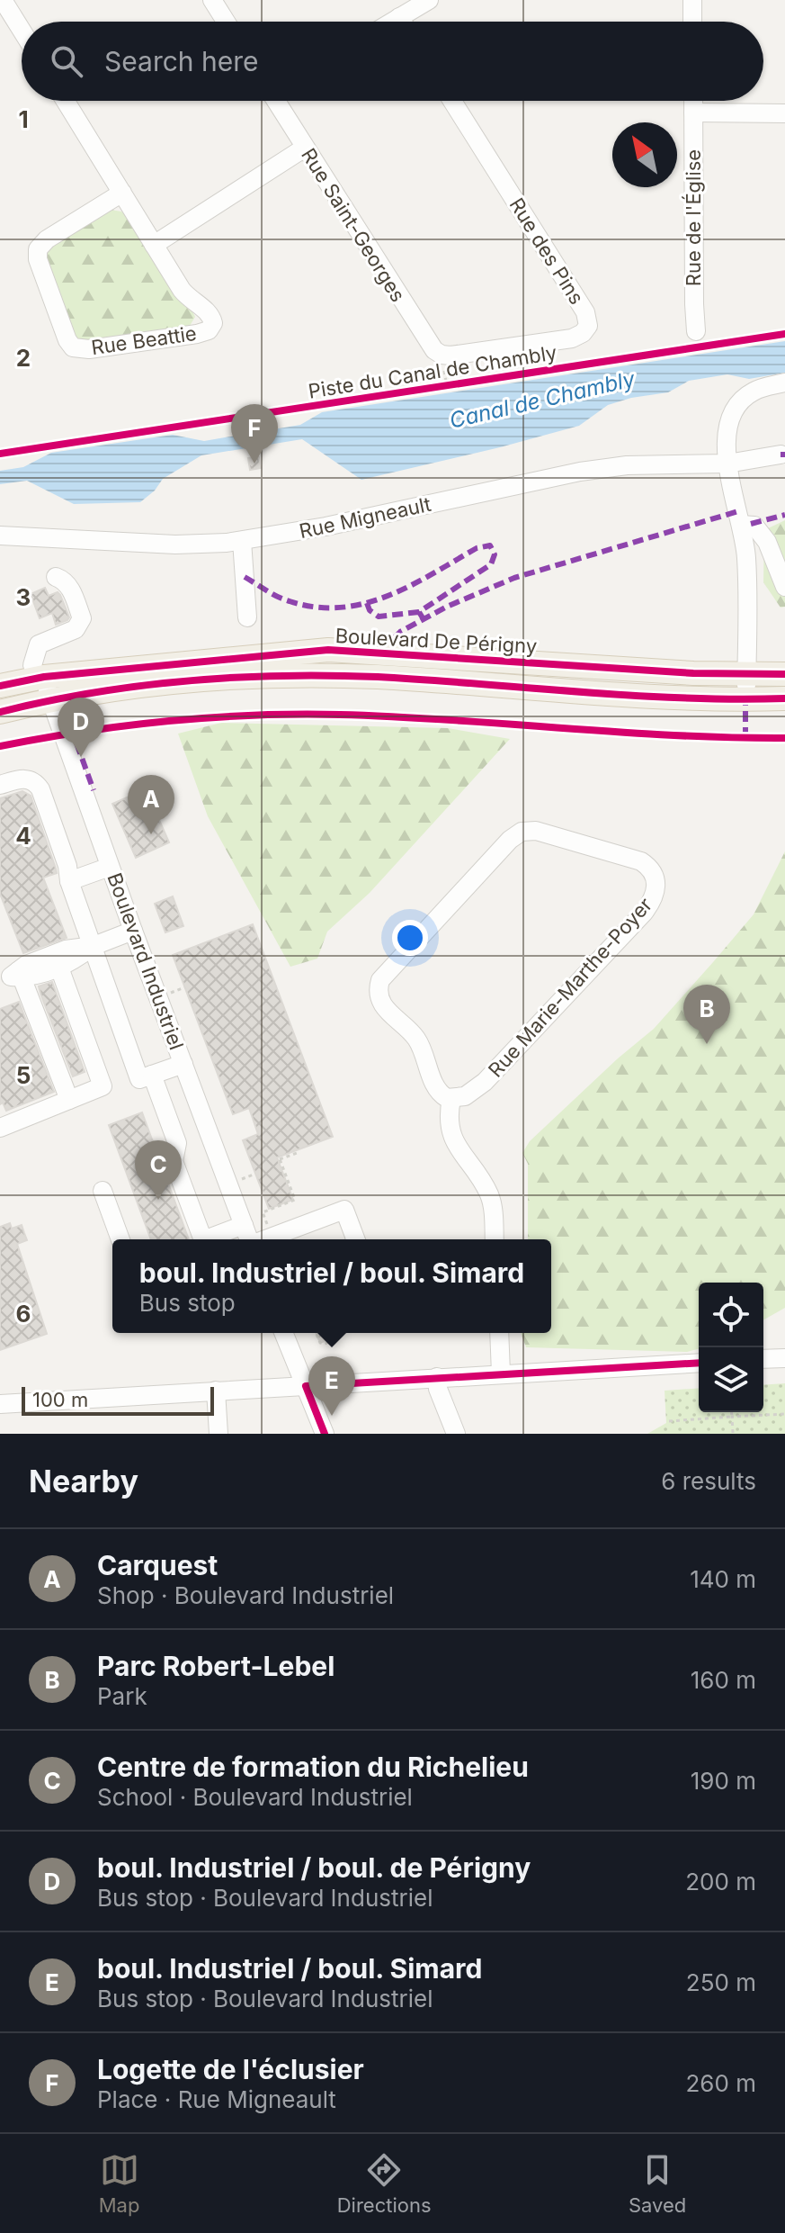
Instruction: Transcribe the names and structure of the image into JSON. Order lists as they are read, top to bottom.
{
  "streets": {
    "main road": ["Boulevard De Périgny"],
    "street": [
      "Rue de l'Église",
      "Rue Saint-Georges",
      "Rue des Pins",
      "Rue Beattie",
      "Rue Migneault",
      "Boulevard Industriel",
      "Rue Marie-Marthe-Poyer"
    ],
    "cycle path": ["Piste du Canal de Chambly"]
  },
  "crossings": [
    ["Rue Saint-Georges", "Rue des Pins"],
    ["Boulevard De Périgny", "Boulevard Industriel"]
  ],
  "water": ["Canal de Chambly"],
  "scale_bar": "100 m",
  "north": "top left",
  "page": {
    "search": "Search here",
    "pins": [
      "F",
      "D",
      "A",
      "B",
      "C",
      "E"
    ],
    "popup": ["boul. Industriel / boul. Simard", "Bus stop"],
    "scale": "100 m",
    "heading": ["Nearby", "6 results"],
    "list": [
      {
        "mark": "A",
        "name": "Carquest",
        "note": "Shop · Boulevard Industriel",
        "value": "140 m"
      },
      {
        "mark": "B",
        "name": "Parc Robert-Lebel",
        "note": "Park",
        "value": "160 m"
      },
      {
        "mark": "C",
        "name": "Centre de formation du Richelieu",
        "note": "School · Boulevard Industriel",
        "value": "190 m"
      },
      {
        "mark": "D",
        "name": "boul. Industriel / boul. de Périgny",
        "note": "Bus stop · Boulevard Industriel",
        "value": "200 m"
      },
      {
        "mark": "E",
        "name": "boul. Industriel / boul. Simard",
        "note": "Bus stop · Boulevard Industriel",
        "value": "250 m"
      },
      {
        "mark": "F",
        "name": "Logette de l'éclusier",
        "note": "Place · Rue Migneault",
        "value": "260 m"
      }
    ],
    "nav": ["Map", "Directions", "Saved"]
  },
  "grid": {
    "rows": [
      "1",
      "2",
      "3",
      "4",
      "5",
      "6"
    ]
  }
}
